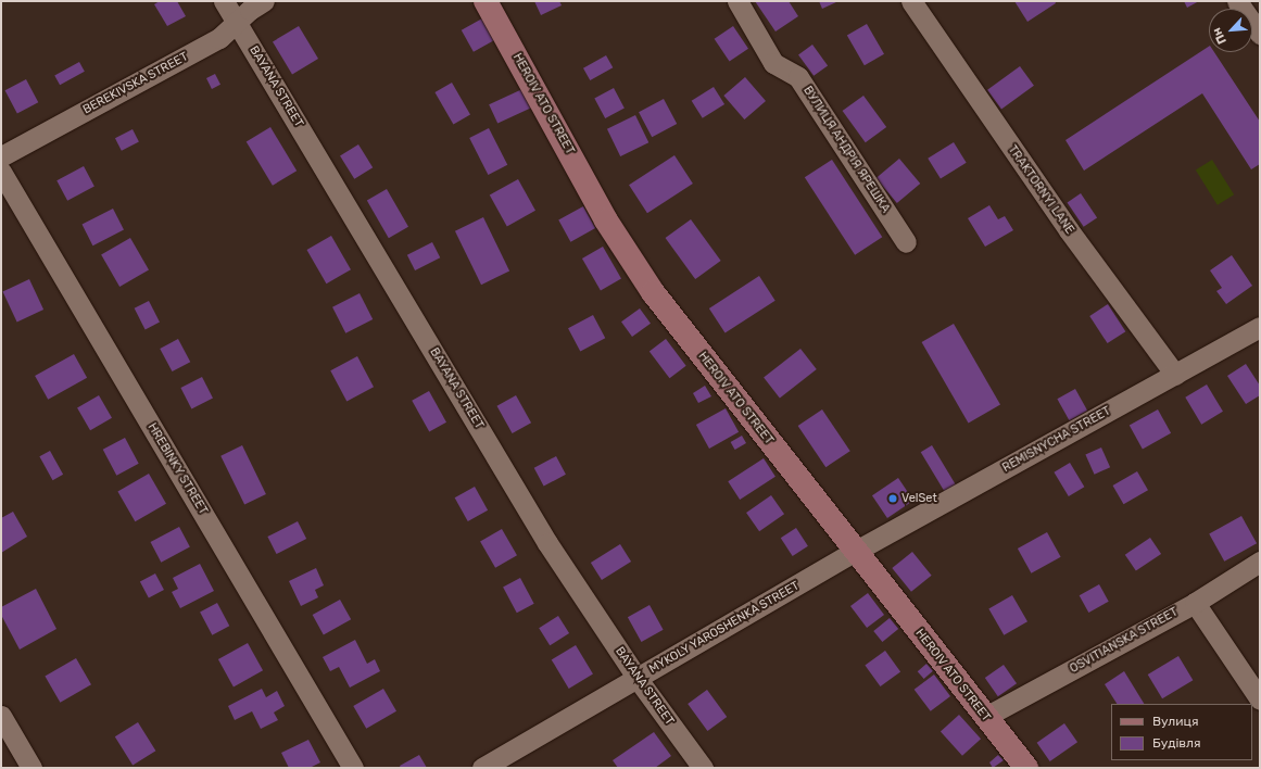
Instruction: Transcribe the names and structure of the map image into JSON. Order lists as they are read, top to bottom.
{
  "streets": {
    "street": [
      "BEREKIVSKA STREET",
      "BAYANA STREET",
      "HEROIV ATO STREET",
      "ВУЛИЦЯ АНДРІЯ ЯРЕШКА",
      "TRAKTORNYI LANE",
      "REMISNYCHA STREET",
      "HREBINKY STREET",
      "MYKOLY YAROSHENKA STREET",
      "OSVITIANSKA STREET"
    ]
  },
  "crossings": [
    ["BEREKIVSKA STREET", "BAYANA STREET"],
    ["BAYANA STREET", "MYKOLY YAROSHENKA STREET"],
    ["HEROIV ATO STREET", "REMISNYCHA STREET"],
    ["HEROIV ATO STREET", "MYKOLY YAROSHENKA STREET"],
    ["HEROIV ATO STREET", "OSVITIANSKA STREET"],
    ["TRAKTORNYI LANE", "REMISNYCHA STREET"],
    ["REMISNYCHA STREET", "MYKOLY YAROSHENKA STREET"]
  ],
  "places": ["VelSet"],
  "legend": ["Вулиця", "Будівля"],
  "north": "bottom left"
}
